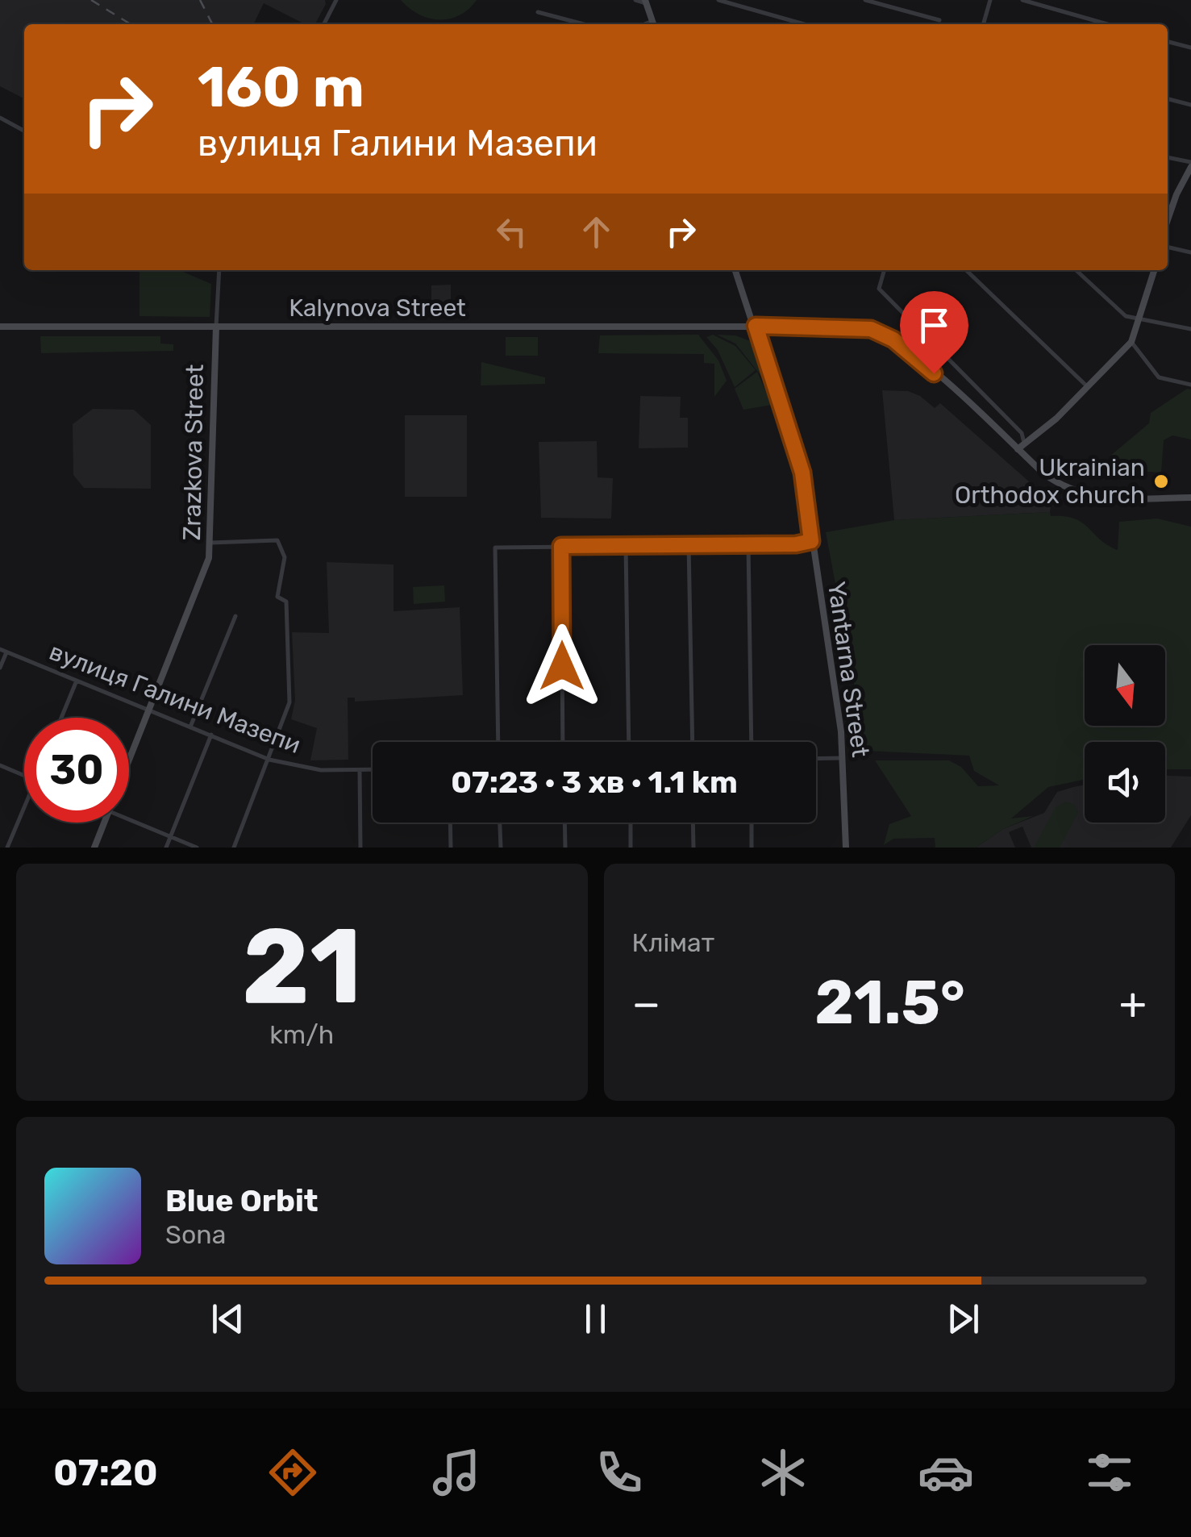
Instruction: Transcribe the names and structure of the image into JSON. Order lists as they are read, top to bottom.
{
  "streets": {
    "main road": ["Kalynova Street", "Zrazkova Street", "Yantarna Street"],
    "street": ["вулиця Галини Мазепи"]
  },
  "crossings": [
    ["Kalynova Street", "Zrazkova Street"],
    ["Kalynova Street", "Yantarna Street"],
    ["Zrazkova Street", "вулиця Галини Мазепи"]
  ],
  "places": ["Ukrainian Orthodox church"],
  "north": "bottom",
  "page": {
    "turn": ["160 m", "вулиця Галини Мазепи"],
    "limit": "30",
    "trip": "07:23 · 3 хв · 1.1 km",
    "tile": [
      ["21", "km/h"],
      "Клімат"
    ],
    "heat": ["−", "21.5°", "+"],
    "song": ["Blue Orbit", "Sona"],
    "tabs": "07:20"
  }
}
